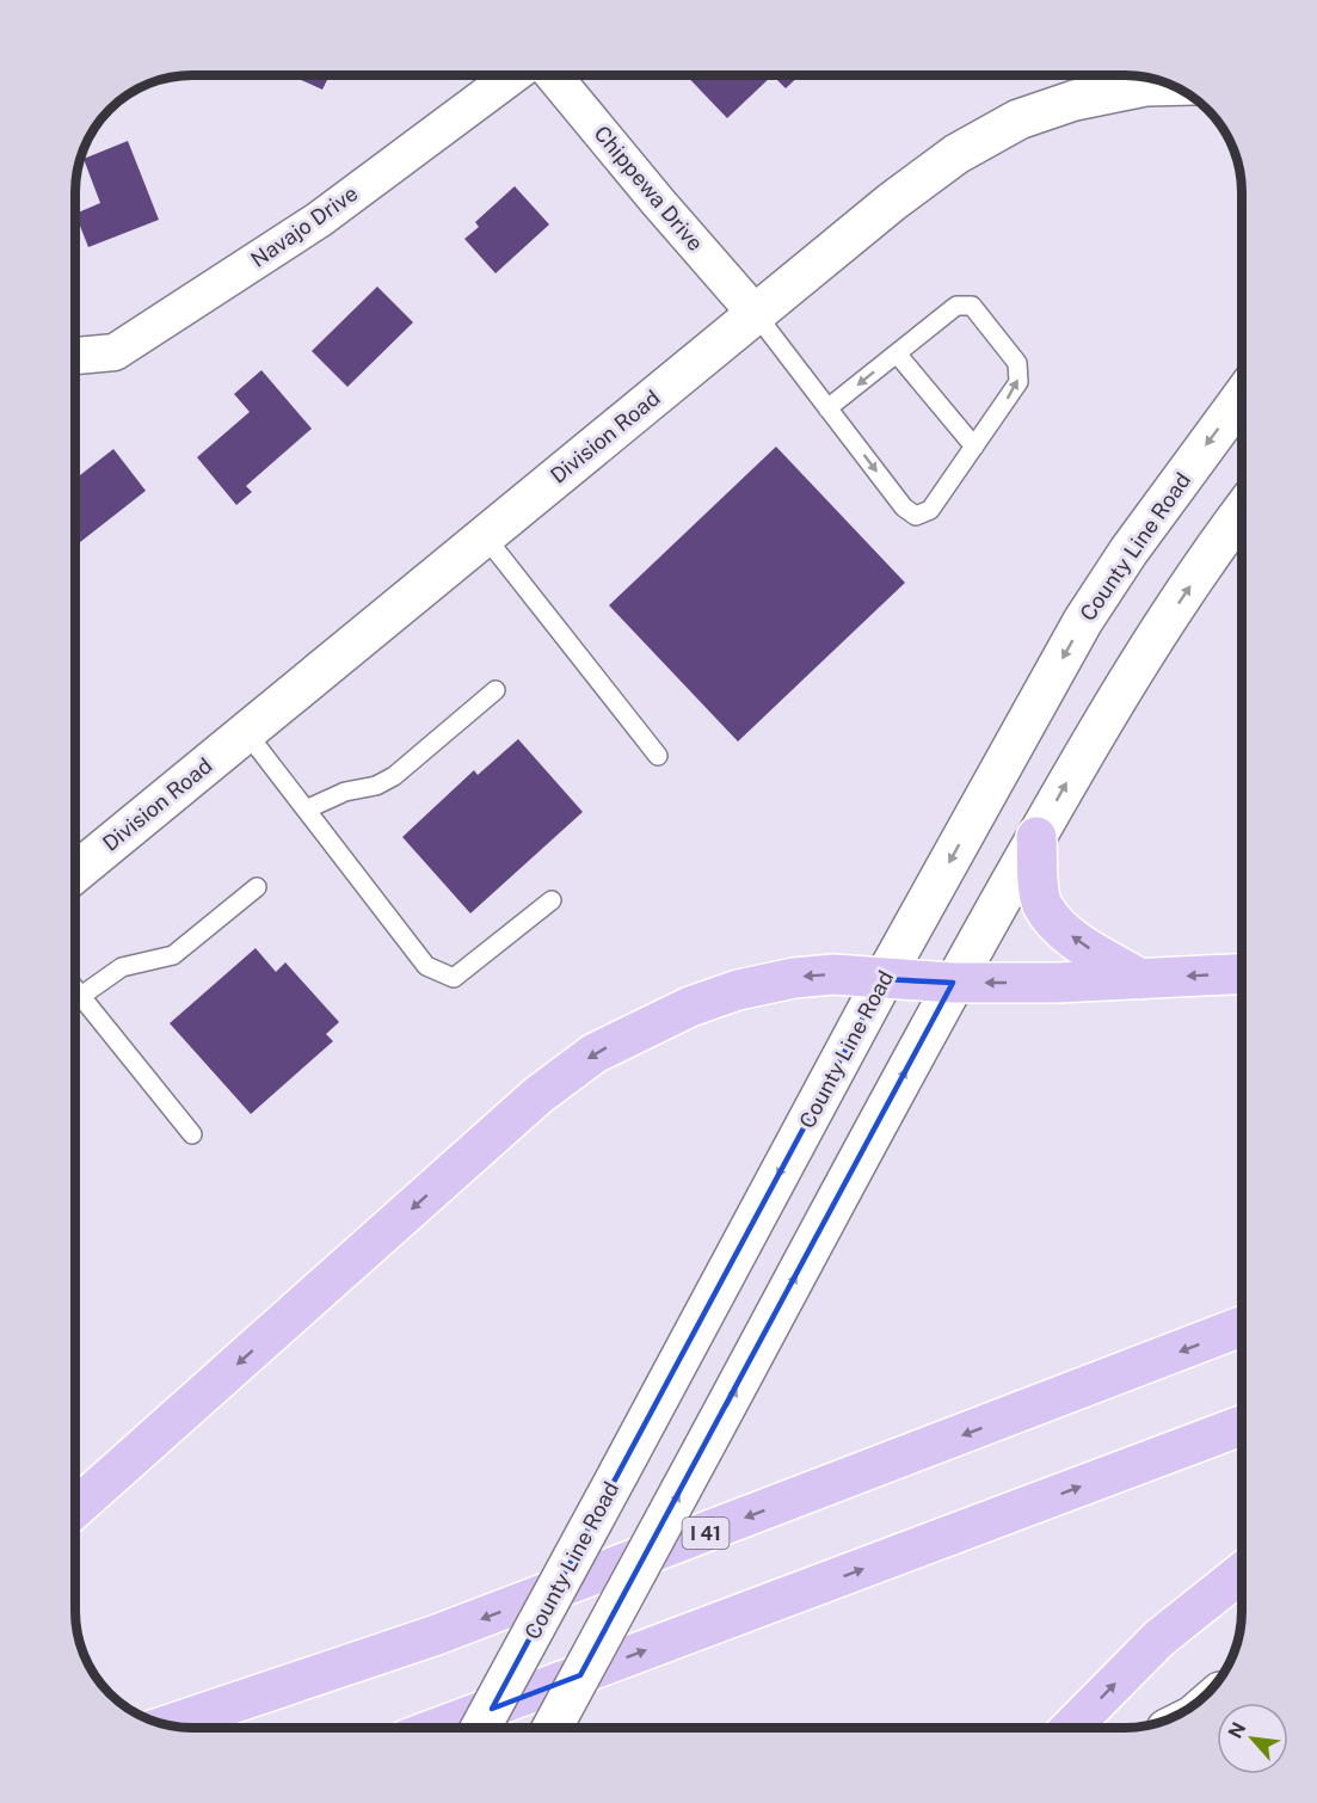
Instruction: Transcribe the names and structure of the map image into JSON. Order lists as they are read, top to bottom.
{
  "streets": {
    "highway": ["I 41"],
    "main road": ["Division Road", "County Line Road"],
    "street": ["Chippewa Drive", "Navajo Drive"]
  },
  "crossings": [
    ["Chippewa Drive", "Division Road"]
  ],
  "north": "top left"
}
